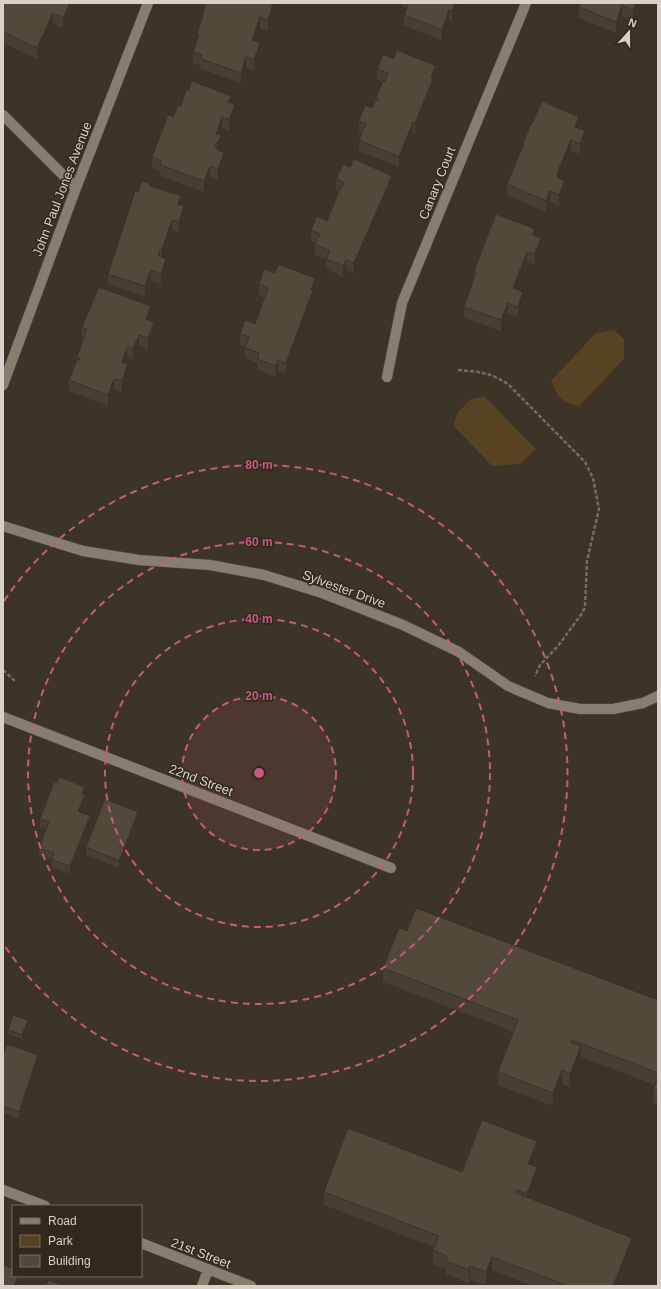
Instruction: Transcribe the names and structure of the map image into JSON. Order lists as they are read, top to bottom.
{
  "streets": {
    "street": [
      "Canary Court",
      "John Paul Jones Avenue",
      "Sylvester Drive",
      "22nd Street",
      "21st Street"
    ]
  },
  "legend": ["Road", "Park", "Building"],
  "north": "top",
  "rings": [
    "80 m",
    "60 m",
    "40 m",
    "20 m"
  ]
}
